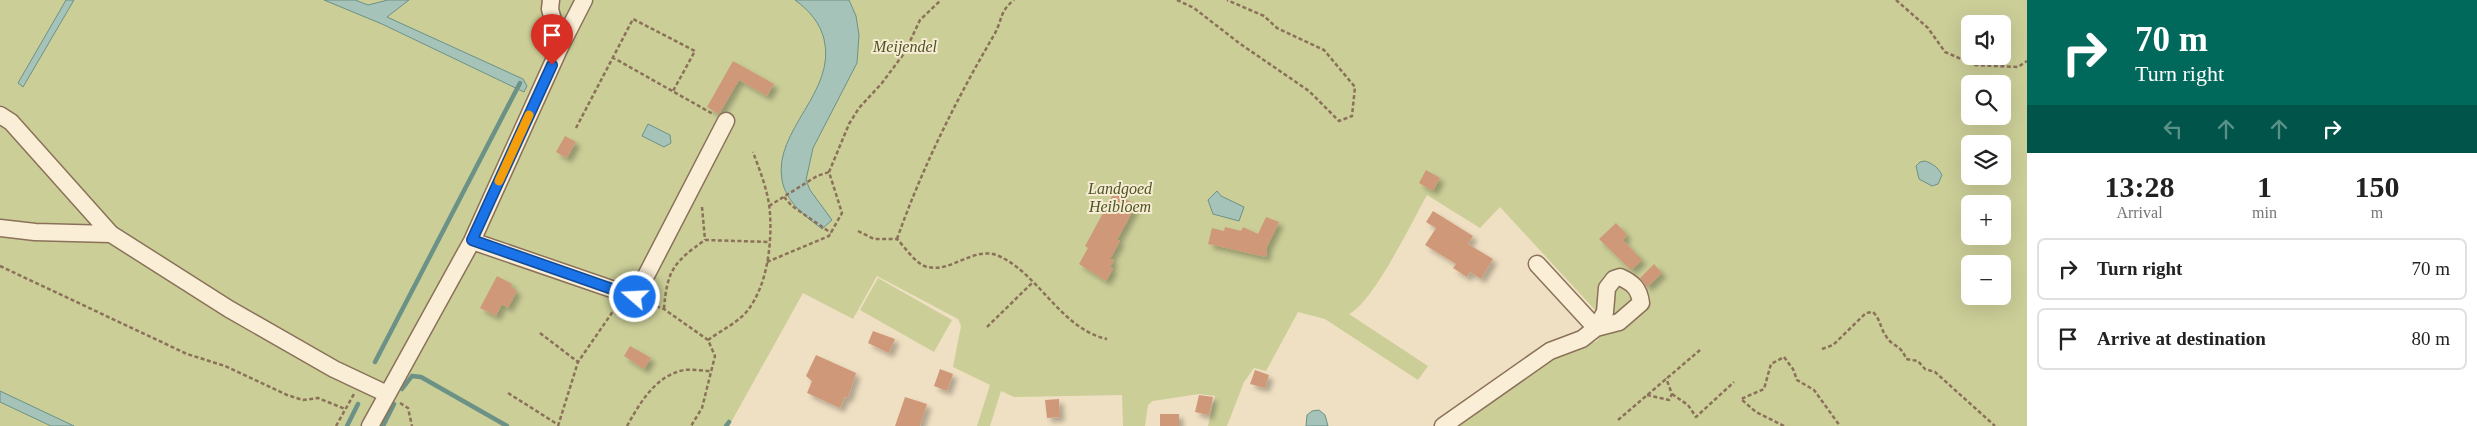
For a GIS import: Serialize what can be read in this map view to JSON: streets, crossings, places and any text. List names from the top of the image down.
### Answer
{
  "parks": ["Meijendel", "Landgoed Heibloem"],
  "page": {
    "turn": ["70 m", "Turn right"],
    "map_buttons": ["+", "−"],
    "eta": [
      "13:28",
      "Arrival",
      "1",
      "min",
      "150",
      "m"
    ],
    "list": [
      {
        "name": "Turn right",
        "value": "70 m"
      },
      {
        "name": "Arrive at destination",
        "value": "80 m"
      }
    ]
  }
}
